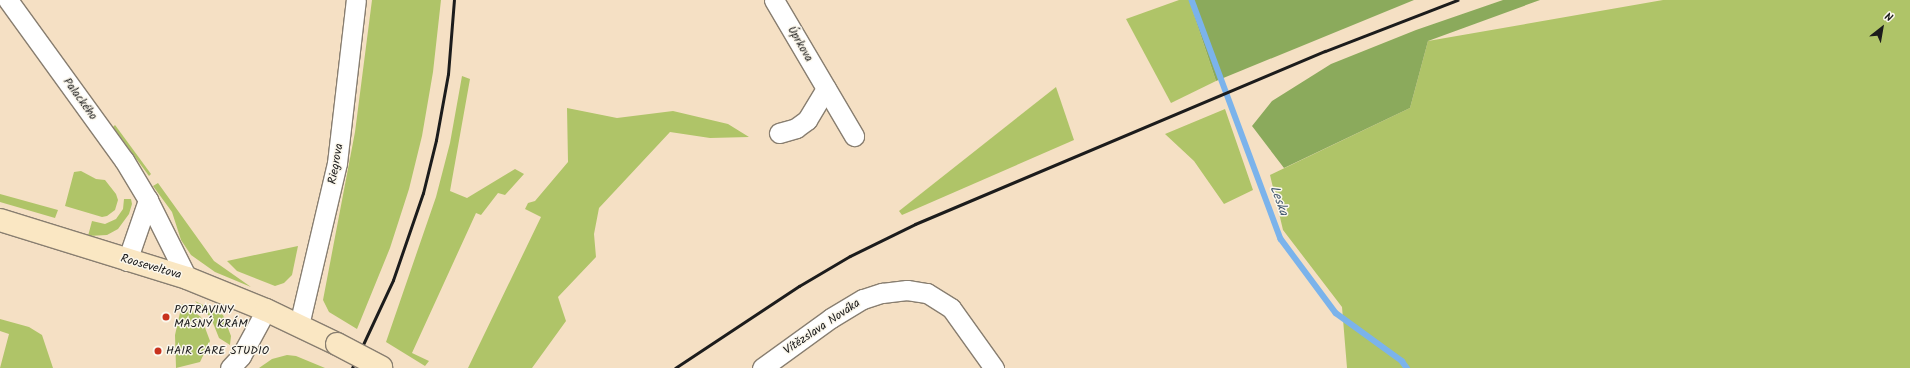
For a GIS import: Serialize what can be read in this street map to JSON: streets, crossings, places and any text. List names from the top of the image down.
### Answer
{
  "streets": {
    "main road": ["Rooseveltova"],
    "street": [
      "Úprkova",
      "Palackého",
      "Riegrova",
      "Vítězslava Nováka"
    ]
  },
  "crossings": [
    ["Palackého", "Rooseveltova"],
    ["Riegrova", "Rooseveltova"]
  ],
  "water": ["Leska"],
  "places": ["POTRAVINY MASNÝ KRÁM", "HAIR CARE STUDIO"],
  "north": "top right"
}
